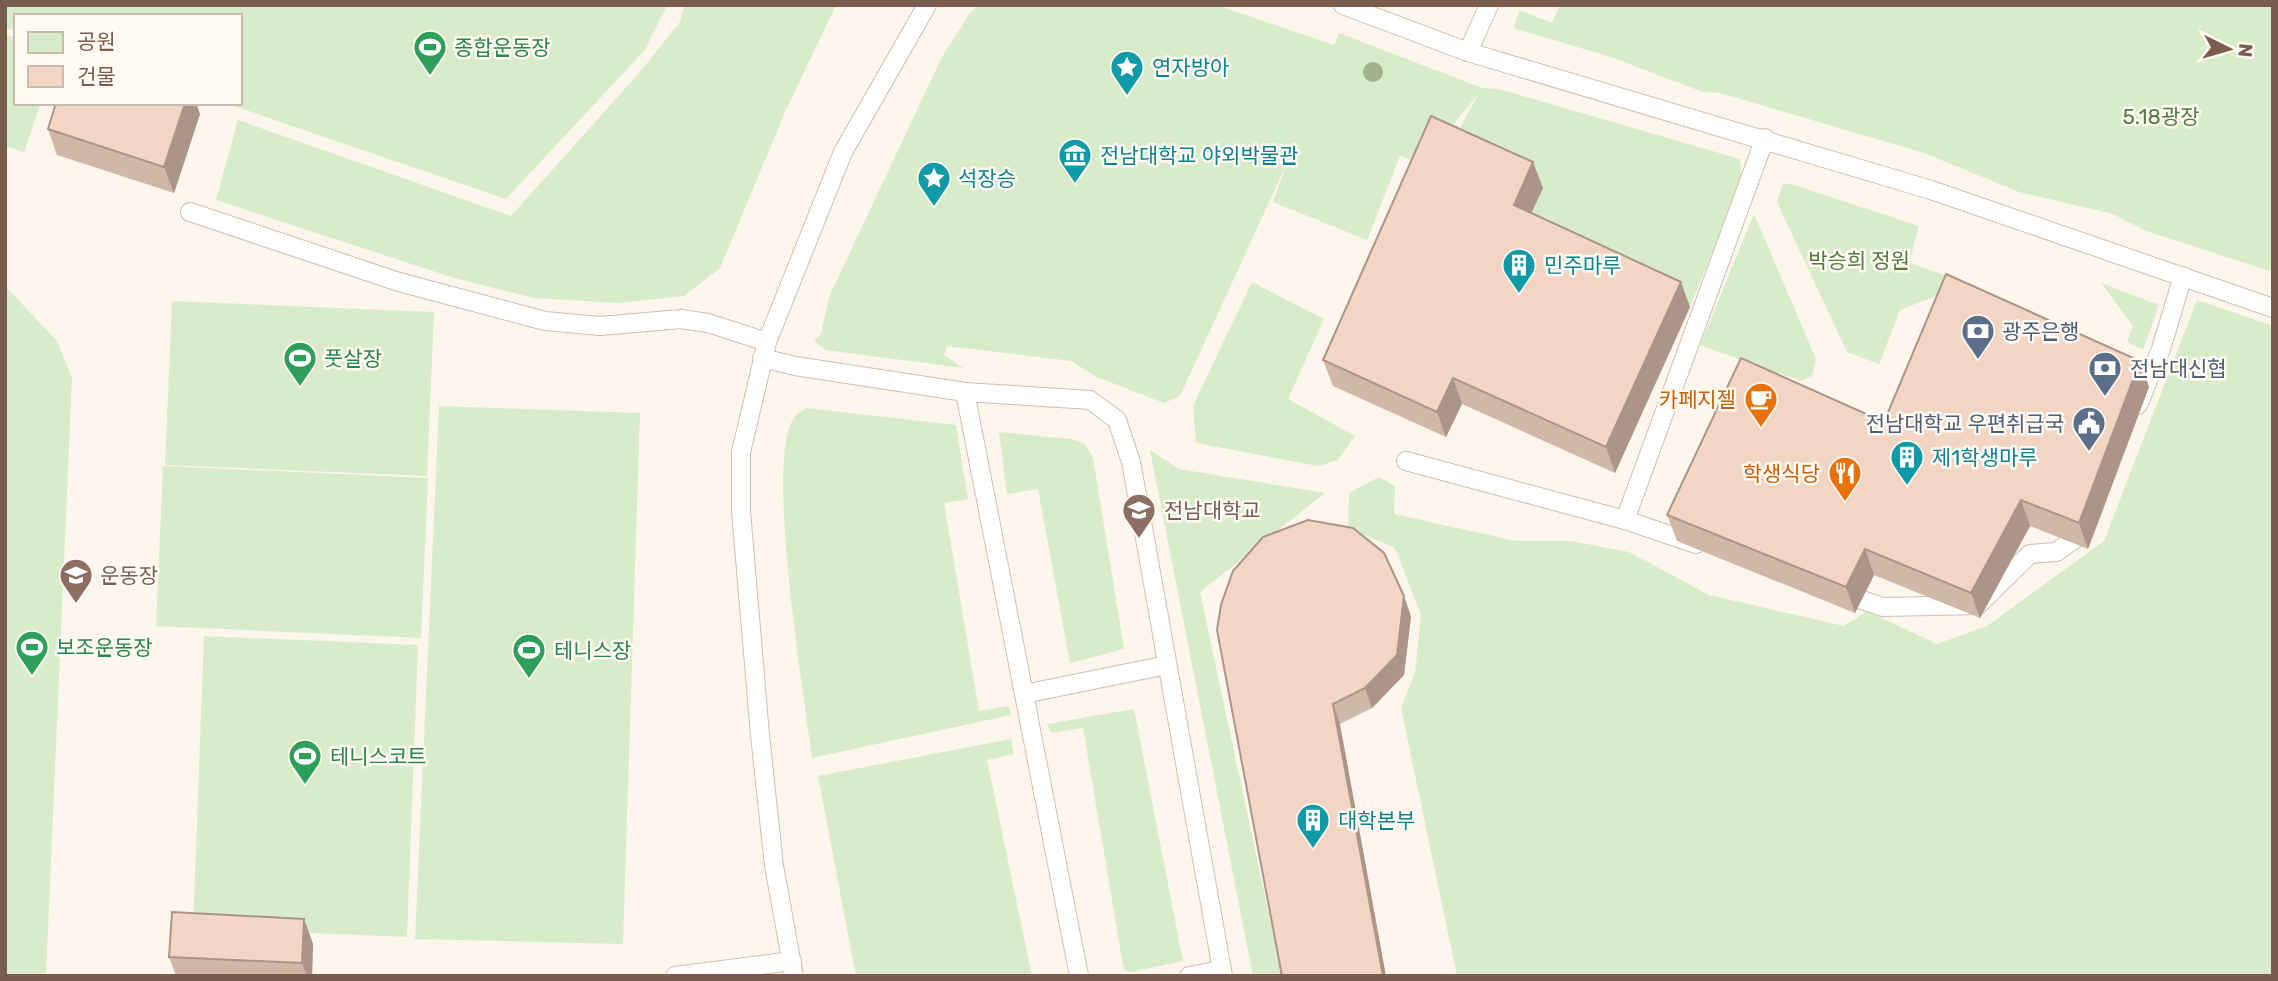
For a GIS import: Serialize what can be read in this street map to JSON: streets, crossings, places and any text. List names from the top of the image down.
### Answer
{
  "parks": ["5.18광장", "박승희 정원"],
  "places": {
    "sports": [
      "종합운동장",
      "풋살장",
      "보조운동장",
      "테니스장",
      "테니스코트"
    ],
    "place": ["연자방아", "석장승"],
    "museum": ["전남대학교 야외박물관"],
    "building": ["민주마루", "제1학생마루", "대학본부"],
    "bank": ["광주은행", "전남대신협"],
    "cafe": ["카페지젤"],
    "public building": ["전남대학교 우편취급국"],
    "restaurant": ["학생식당"],
    "school or university": ["전남대학교", "운동장"]
  },
  "legend": ["공원", "건물"],
  "north": "right"
}
